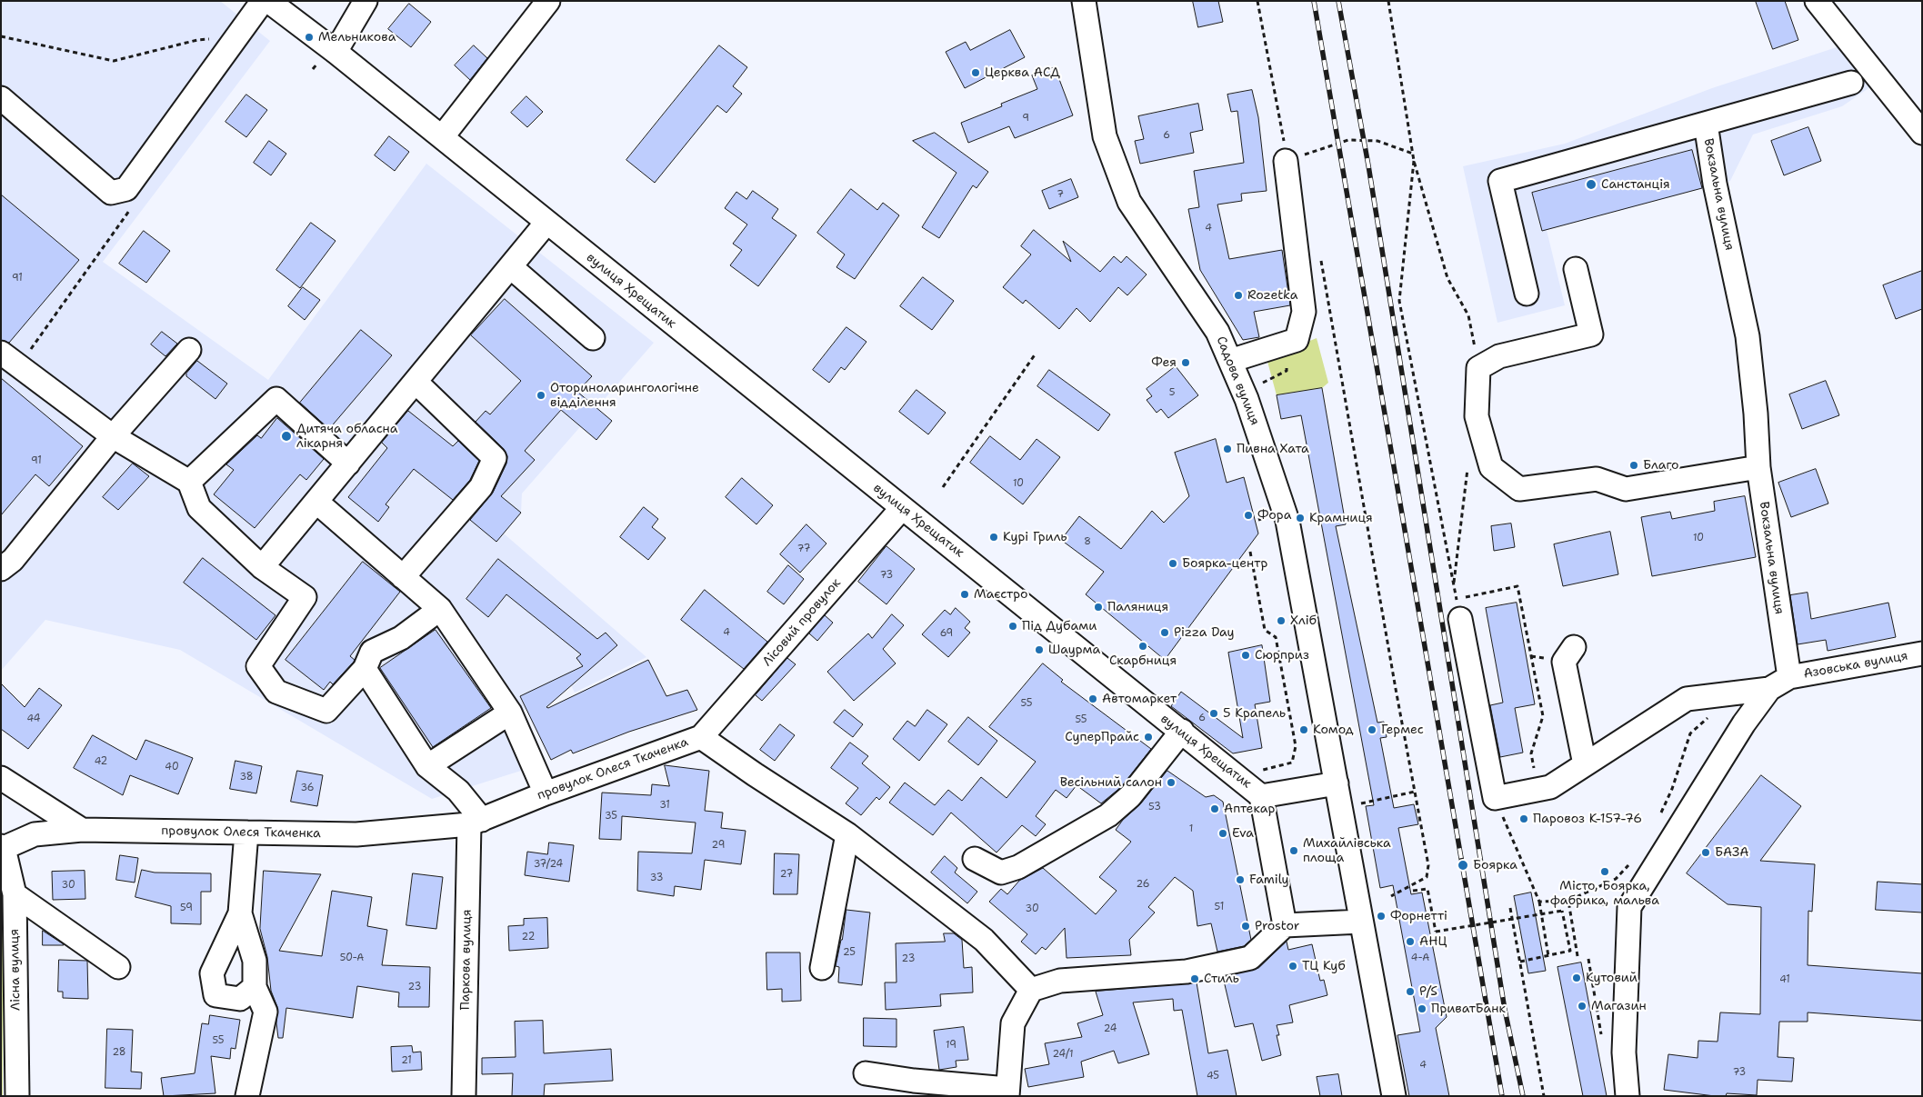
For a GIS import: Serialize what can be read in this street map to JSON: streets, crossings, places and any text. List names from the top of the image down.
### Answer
{
  "streets": {
    "street": [
      "Вокзальна вулиця",
      "вулиця Хрещатик",
      "Садова вулиця",
      "Лісовий провулок",
      "Азовська вулиця",
      "провулок Олеся Ткаченка",
      "Паркова вулиця",
      "Лісна вулиця"
    ]
  },
  "crossings": [
    ["Вокзальна вулиця", "Азовська вулиця"],
    ["вулиця Хрещатик", "Садова вулиця"],
    ["вулиця Хрещатик", "Лісовий провулок"],
    ["Лісовий провулок", "провулок Олеся Ткаченка"],
    ["провулок Олеся Ткаченка", "Паркова вулиця"],
    ["провулок Олеся Ткаченка", "Лісна вулиця"]
  ],
  "places": [
    "Мельникова",
    "Церква АСД",
    "Санстанція",
    "Rozetka",
    "Фея",
    "Оториноларингологічне відділення",
    "Дитяча обласна лікарня",
    "Пивна Хата",
    "Благо",
    "Фора",
    "Крамниця",
    "Курі Гриль",
    "Боярка-центр",
    "Маєстро",
    "Паляниця",
    "Хліб",
    "Під Дубами",
    "Pizza Day",
    "Скарбниця",
    "Шаурма",
    "Сюрприз",
    "Автомаркет",
    "5 Крапель",
    "Комод",
    "Гермес",
    "СуперПрайс",
    "Весільний салон",
    "Аптекар",
    "Паровоз К-157-76",
    "Eva",
    "Михайлівська площа",
    "БАЗА",
    "Боярка",
    "Місто, Боярка, фабрика, мальва",
    "Family",
    "Форнетті",
    "Prostor",
    "АНЦ",
    "ТЦ Куб",
    "Кутовий",
    "Стиль",
    "P/S",
    "Магазин",
    "ПриватБанк"
  ],
  "house_numbers": [
    "9",
    "6",
    "7",
    "4",
    "91",
    "5",
    "91",
    "10",
    "10",
    "8",
    "77",
    "73",
    "4",
    "69",
    "55",
    "6",
    "44",
    "55",
    "42",
    "40",
    "38",
    "36",
    "31",
    "53",
    "35",
    "1",
    "29",
    "37/24",
    "27",
    "33",
    "26",
    "30",
    "51",
    "59",
    "30",
    "22",
    "25",
    "50-А",
    "4-А",
    "23",
    "41",
    "23",
    "24",
    "55",
    "19",
    "28",
    "24/1",
    "21",
    "4",
    "73",
    "45"
  ]
}
